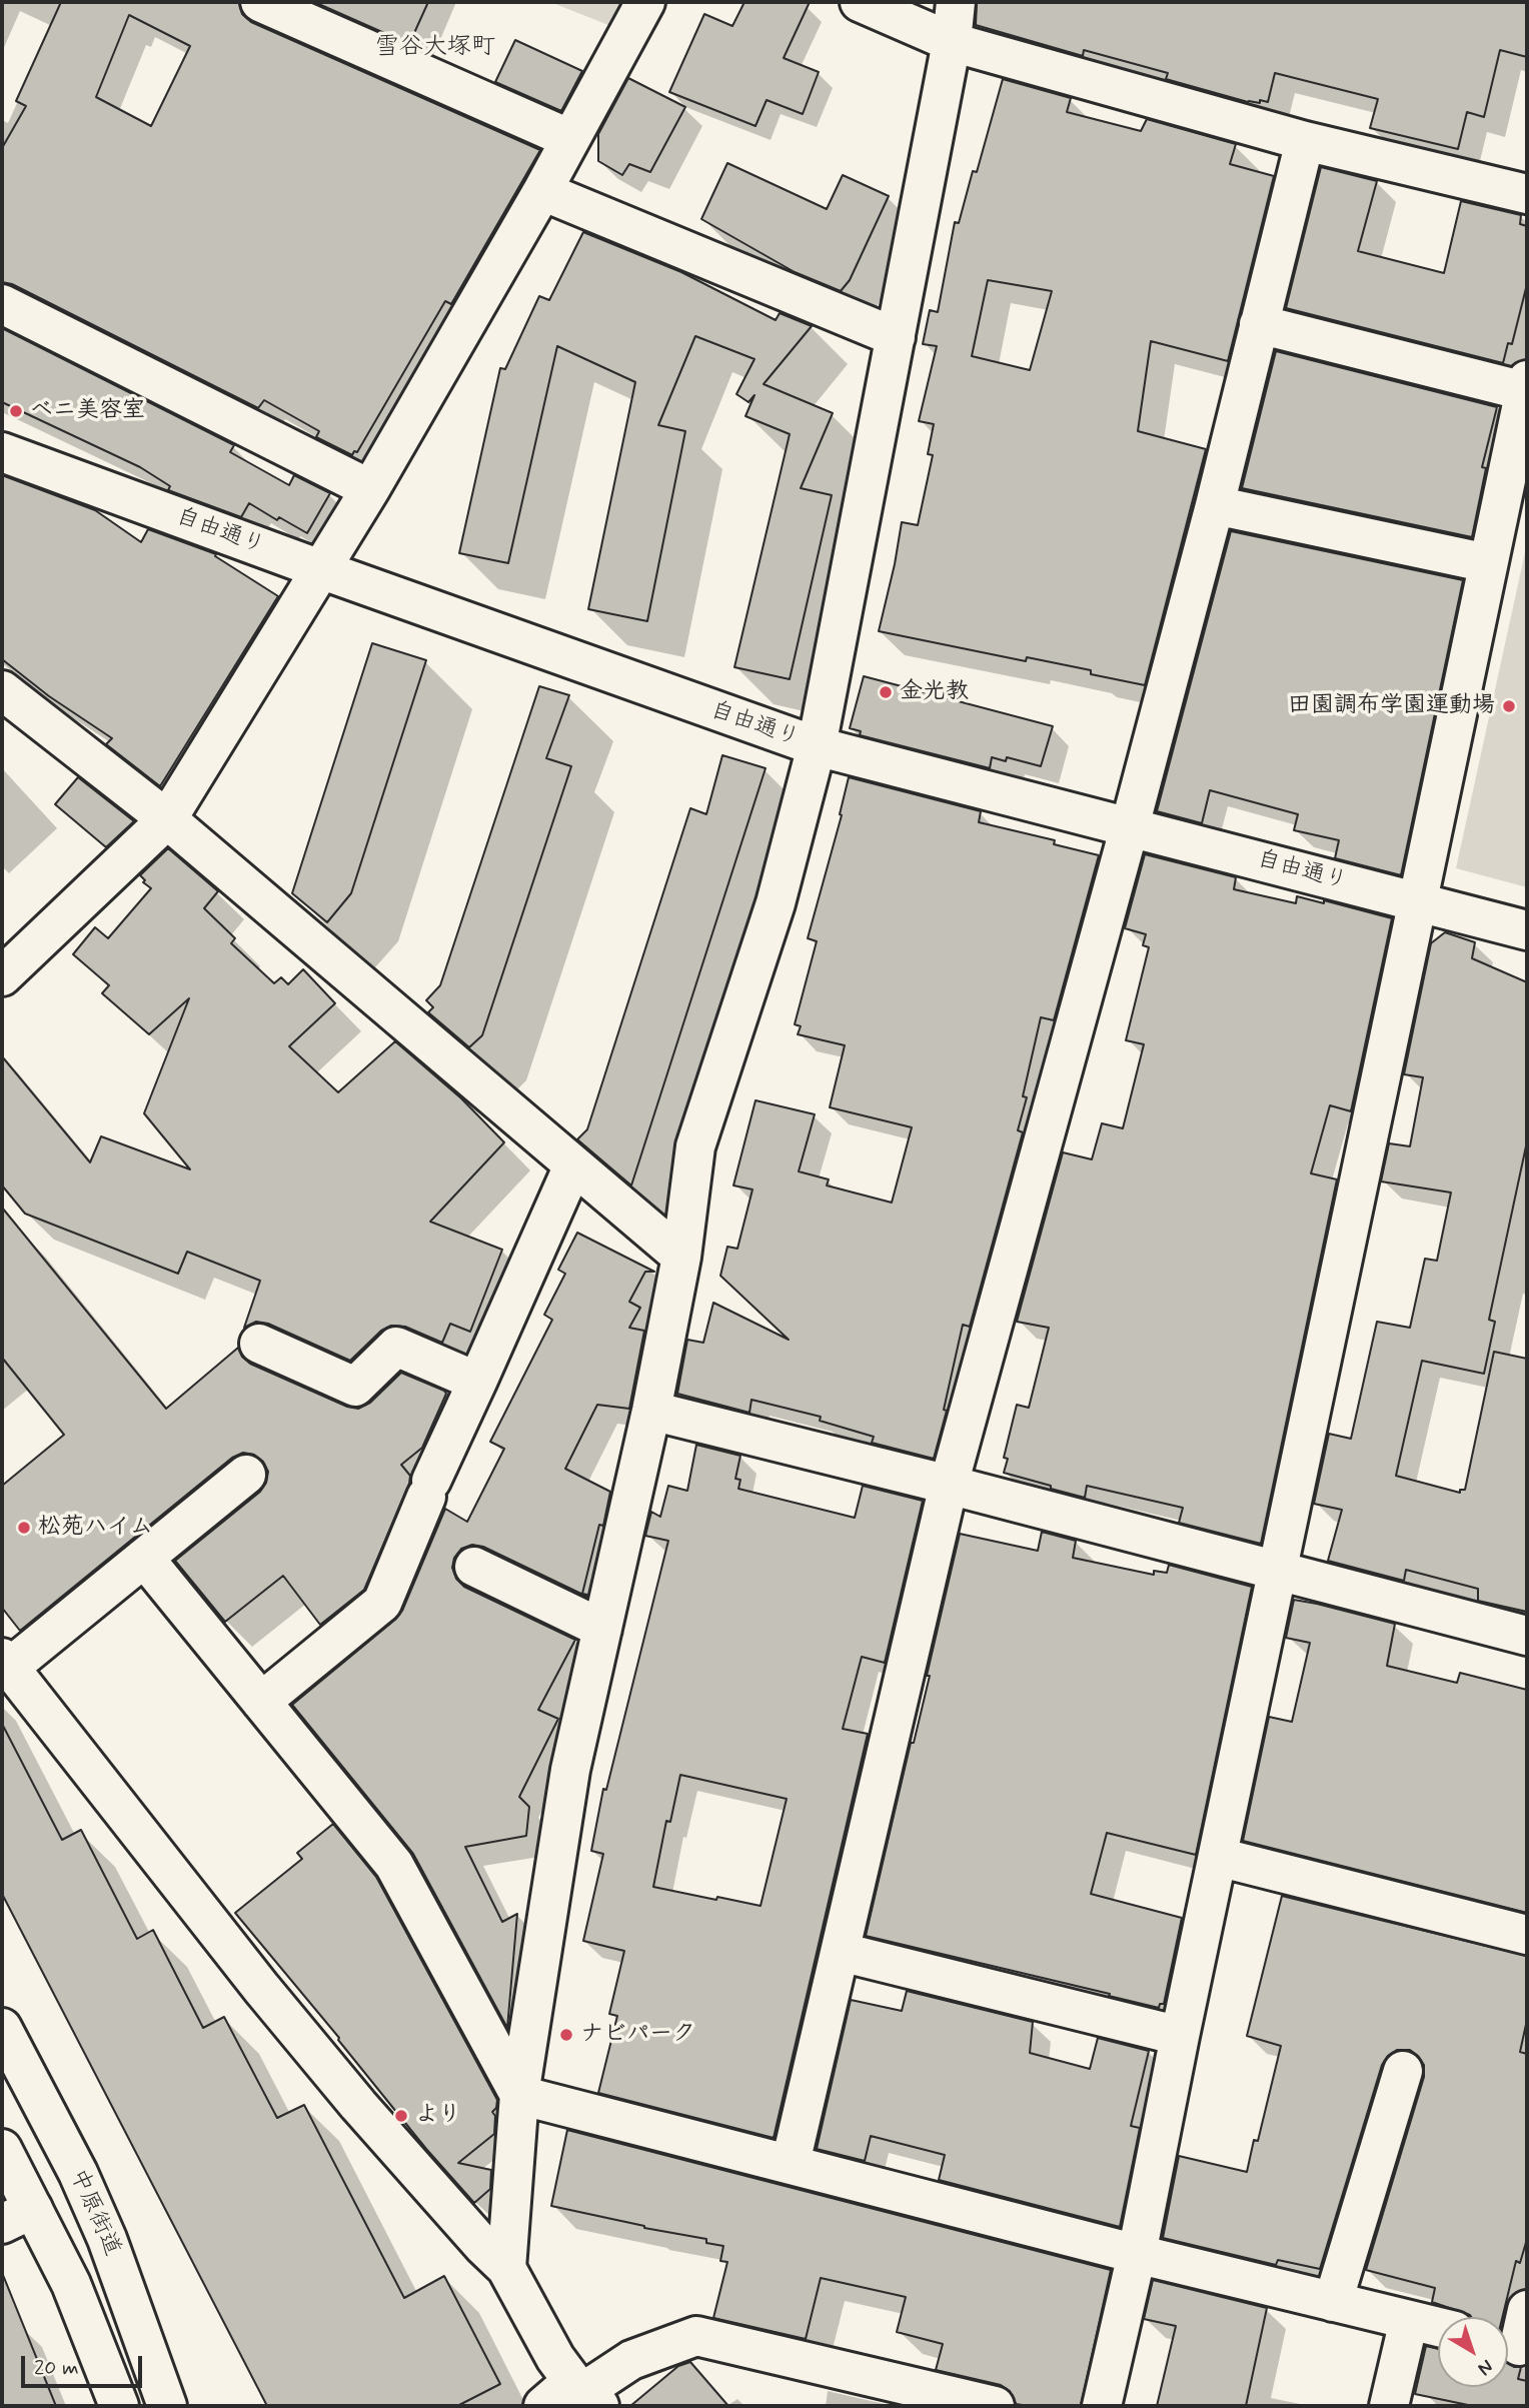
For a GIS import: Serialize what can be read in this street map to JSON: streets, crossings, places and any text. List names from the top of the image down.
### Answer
{
  "streets": {
    "street": ["自由通り", "中原街道"]
  },
  "districts": ["雪谷大塚町"],
  "places": [
    "ベニ美容室",
    "金光教",
    "田園調布学園運動場",
    "松苑ハイム",
    "ナビパーク",
    "より"
  ],
  "scale_bar": "20 m",
  "north": "bottom right"
}
